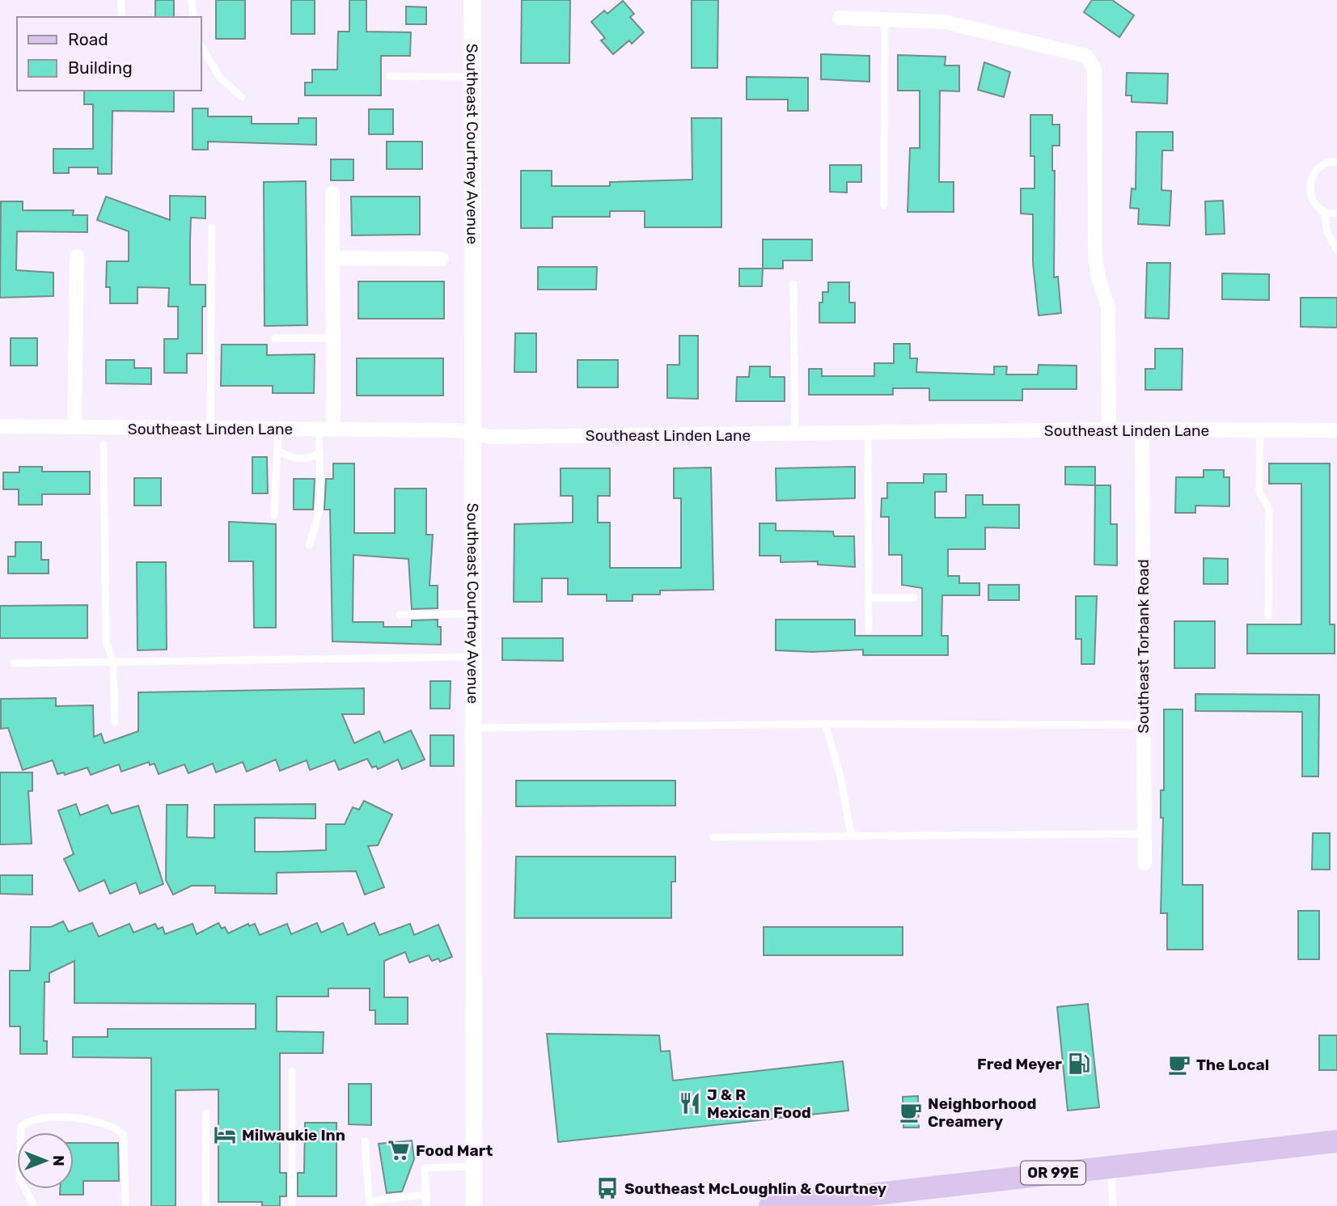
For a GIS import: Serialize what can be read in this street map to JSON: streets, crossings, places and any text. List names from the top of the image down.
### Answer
{
  "streets": {
    "main road": ["OR 99E"],
    "street": ["Southeast Courtney Avenue", "Southeast Linden Lane", "Southeast Torbank Road"]
  },
  "crossings": [
    ["Southeast Courtney Avenue", "Southeast Linden Lane"],
    ["Southeast Linden Lane", "Southeast Torbank Road"]
  ],
  "places": {
    "fuel station": ["Fred Meyer"],
    "cafe": ["The Local", "Neighborhood Creamery"],
    "restaurant": ["J & R Mexican Food"],
    "hotel": ["Milwaukie Inn"],
    "supermarket": ["Food Mart"],
    "bus stop": ["Southeast McLoughlin & Courtney"]
  },
  "legend": ["Road", "Building"],
  "north": "right"
}
